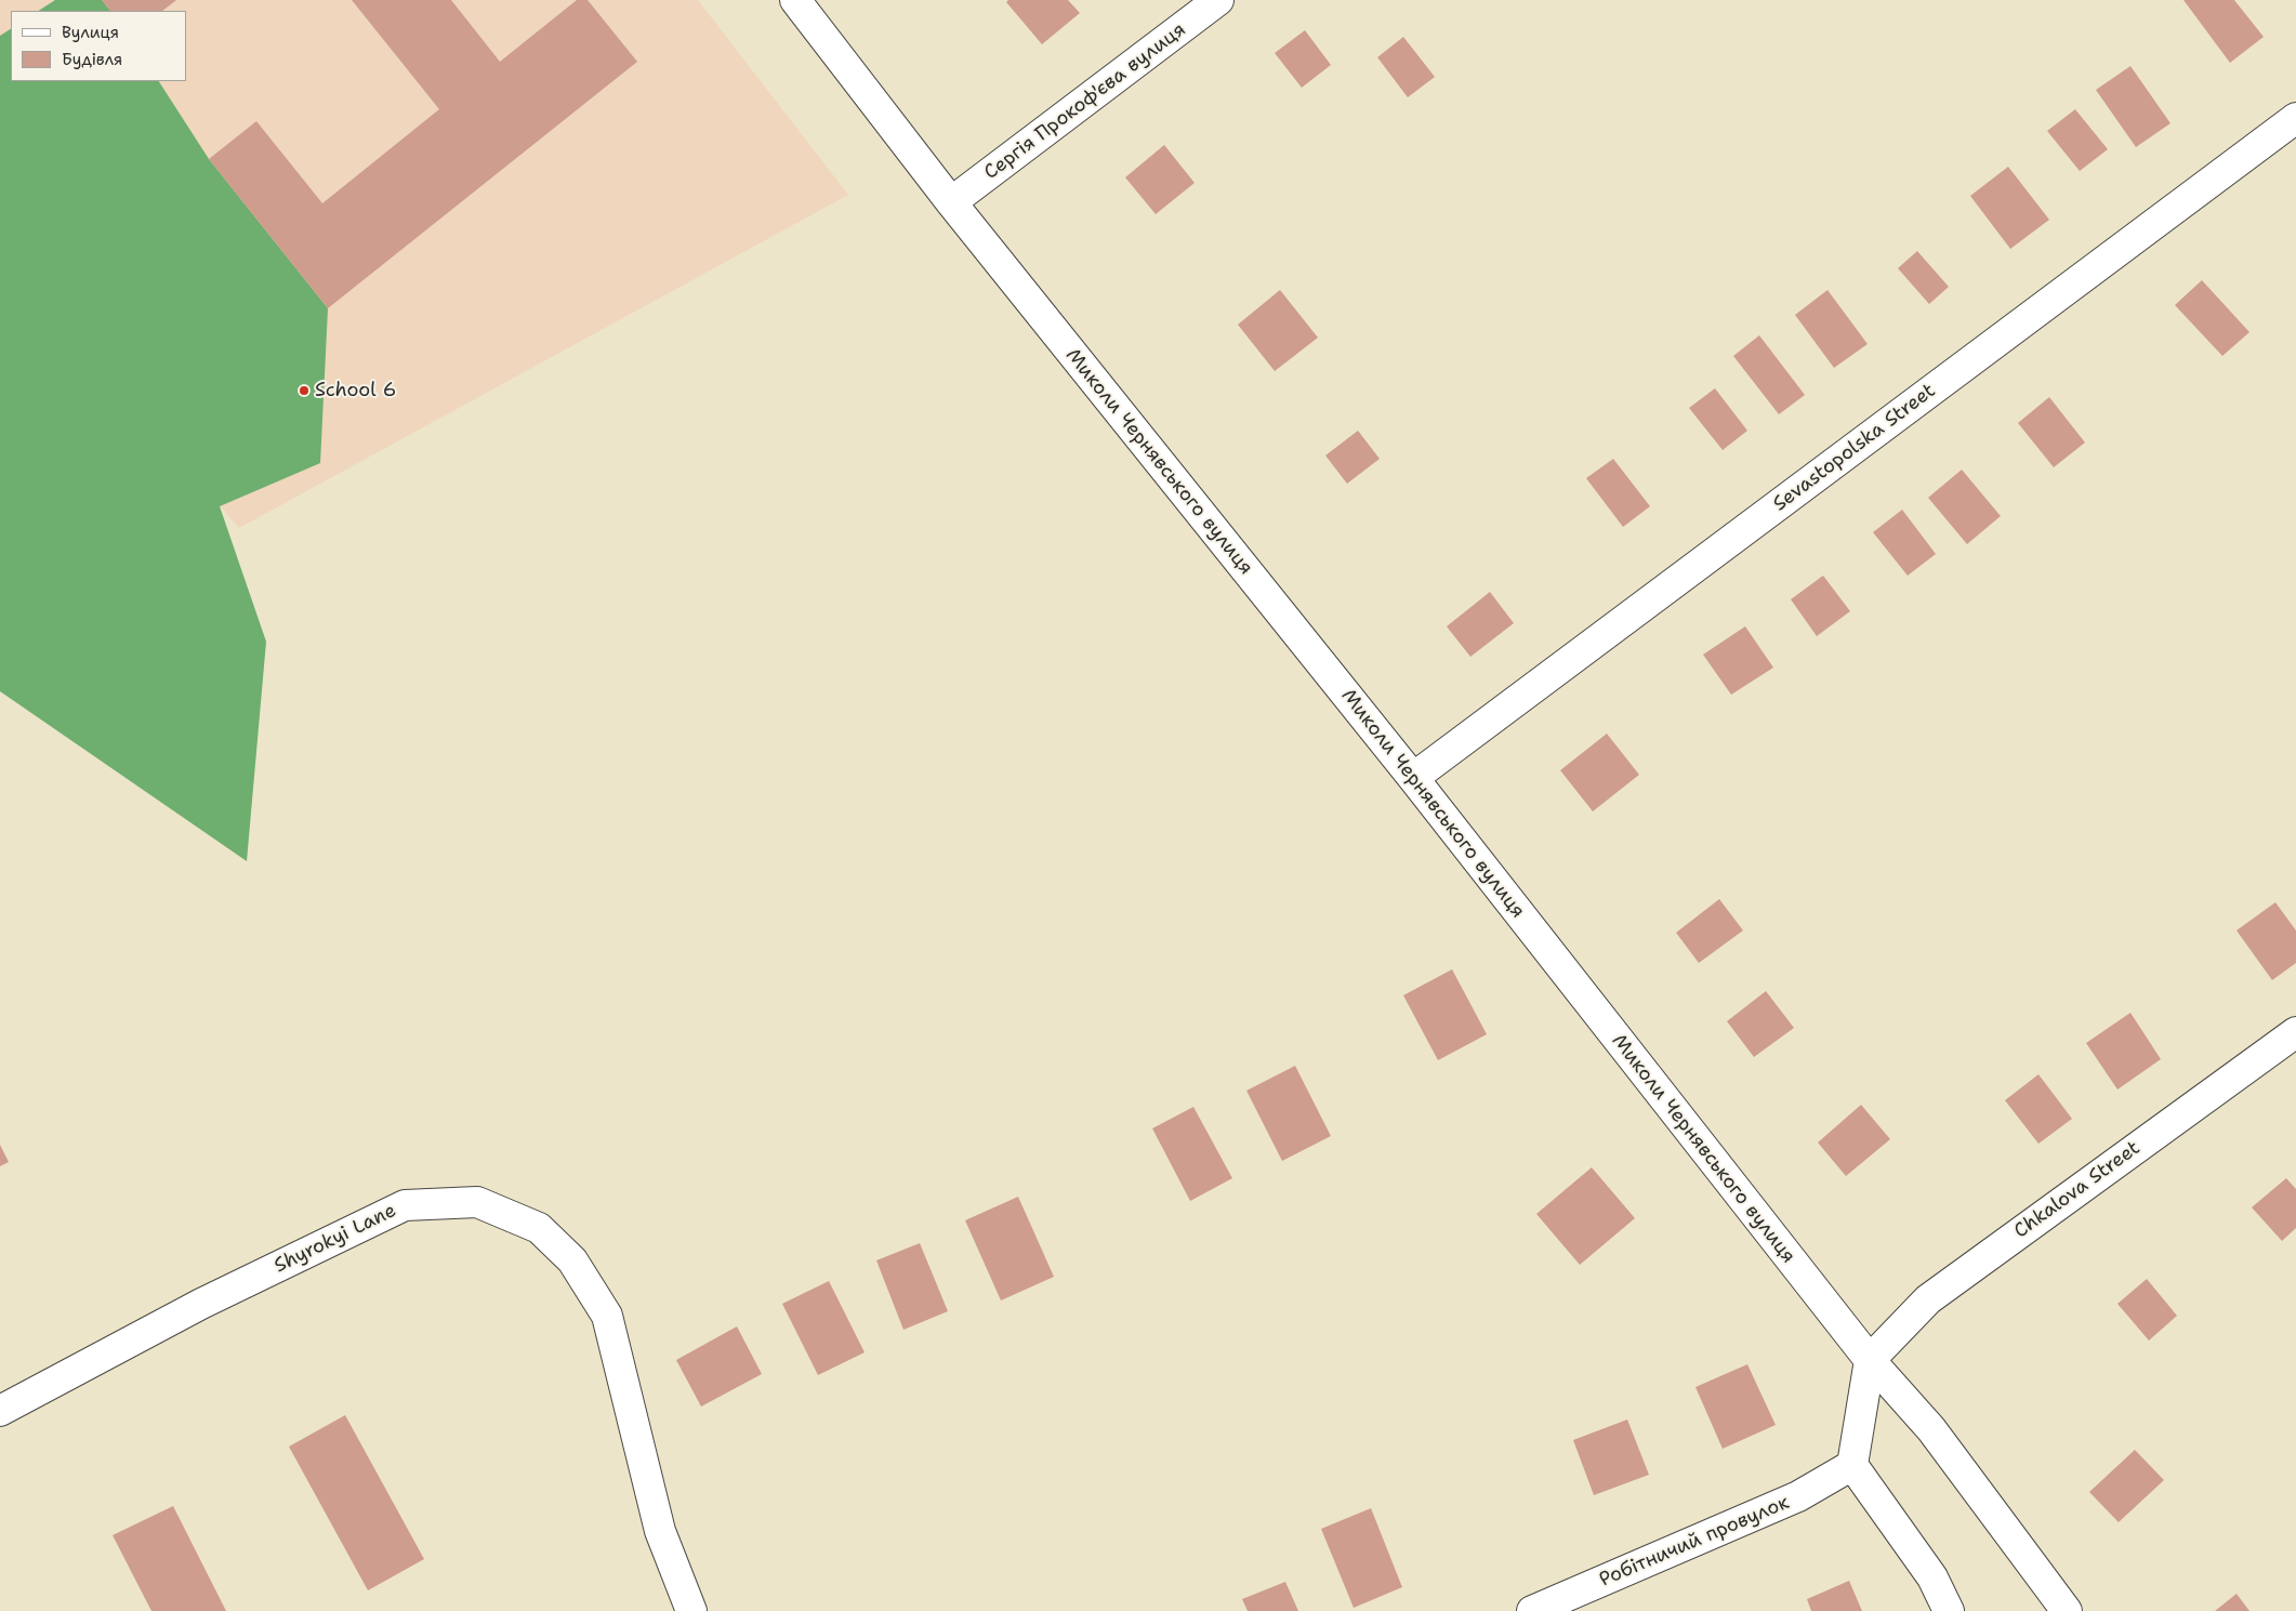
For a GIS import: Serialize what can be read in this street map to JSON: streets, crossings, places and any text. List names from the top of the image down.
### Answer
{
  "streets": {
    "street": [
      "Сергія Прокоф'єва вулиця",
      "Sevastopolska Street",
      "Миколи Чернявського вулиця",
      "Chkalova Street",
      "Shyrokyi Lane",
      "Робітничий провулок"
    ]
  },
  "crossings": [
    ["Сергія Прокоф'єва вулиця", "Миколи Чернявського вулиця"],
    ["Sevastopolska Street", "Миколи Чернявського вулиця"],
    ["Миколи Чернявського вулиця", "Chkalova Street"]
  ],
  "places": ["School 6"],
  "legend": ["Вулиця", "Будівля"]
}
